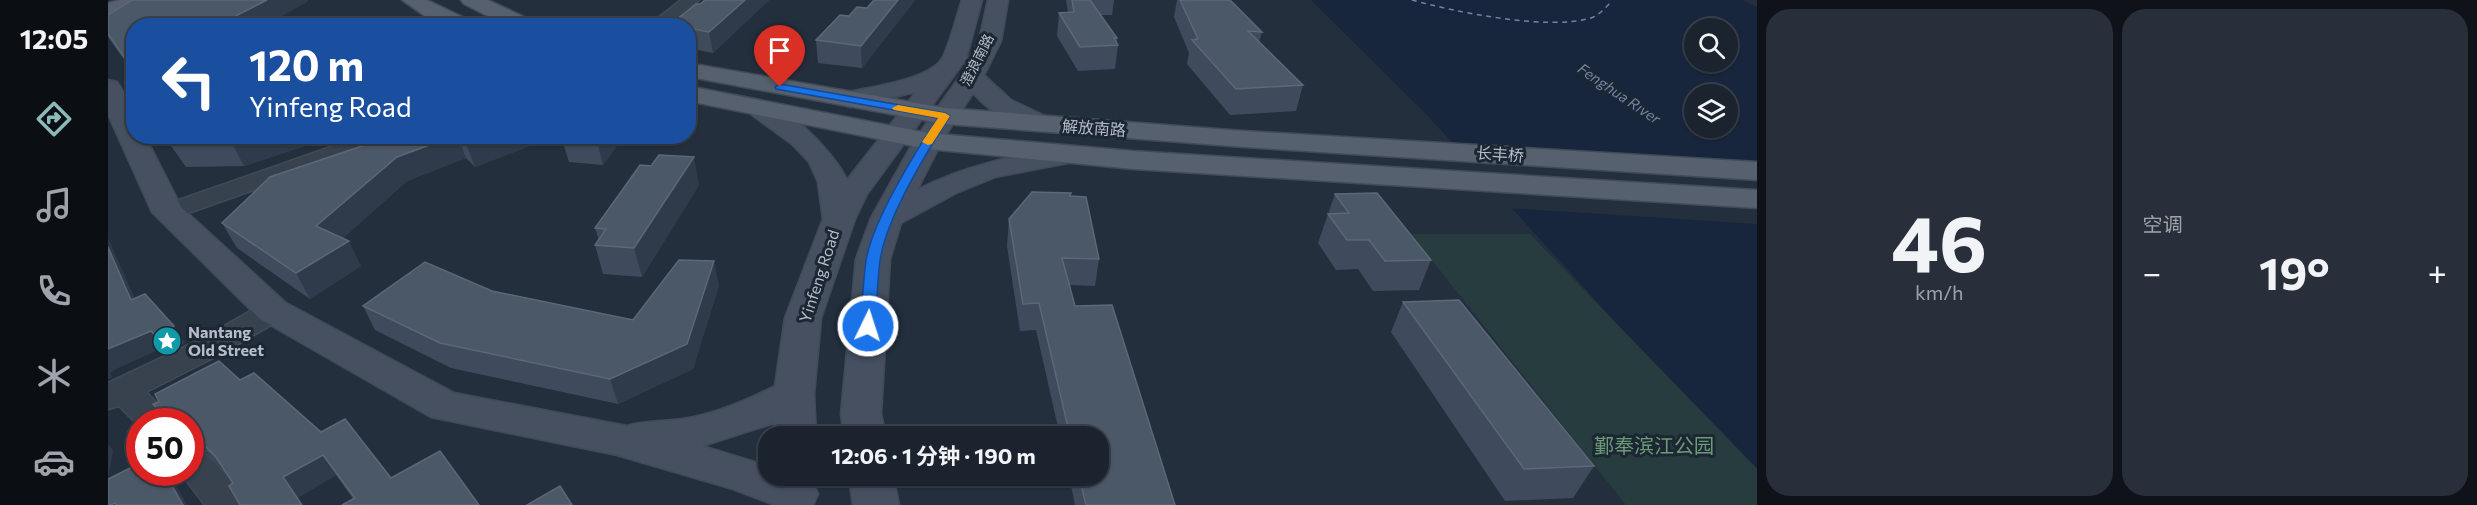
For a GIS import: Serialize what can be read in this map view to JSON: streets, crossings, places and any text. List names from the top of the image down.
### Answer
{
  "streets": {
    "main road": [
      "澄浪南路",
      "解放南路",
      "长丰桥",
      "Yinfeng Road"
    ]
  },
  "crossings": [
    ["澄浪南路", "解放南路"],
    ["澄浪南路", "Yinfeng Road"],
    ["解放南路", "长丰桥"],
    ["解放南路", "Yinfeng Road"]
  ],
  "water": ["Fenghua Rıver"],
  "parks": ["鄞奉滨江公园"],
  "places": {
    "place": ["Nantang Old Street"]
  },
  "page": {
    "tabs": "12:05",
    "tile": [
      ["46", "km/h"],
      "空调"
    ],
    "turn": ["120 m", "Yinfeng Road"],
    "heat": ["−", "19°", "+"],
    "limit": "50",
    "trip": "12:06 · 1 分钟 · 190 m"
  }
}
